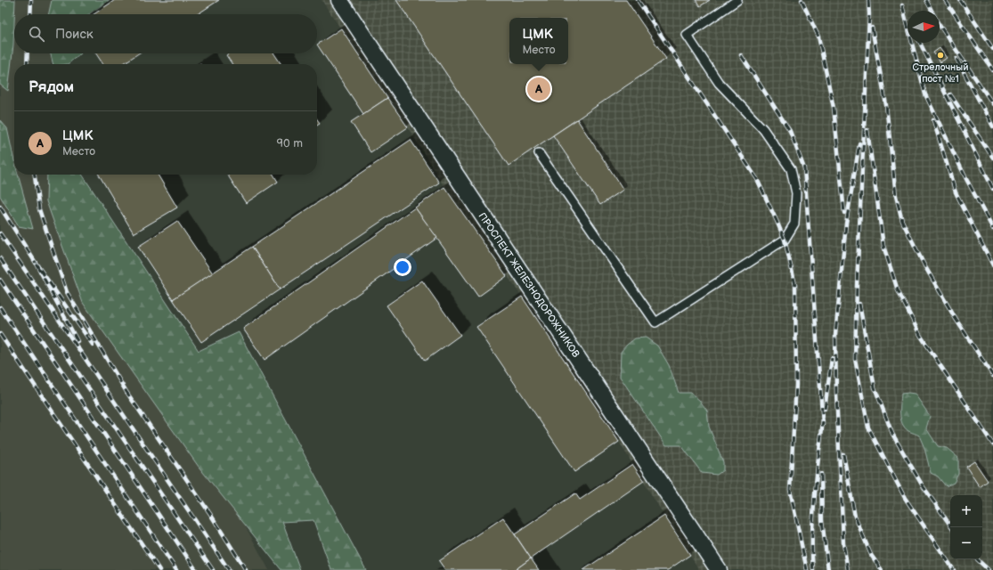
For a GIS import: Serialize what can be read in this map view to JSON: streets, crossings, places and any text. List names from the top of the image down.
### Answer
{
  "streets": {
    "street": ["ПРОСПЕКТ ЖЕЛЕЗНОДОРОЖНИКОВ"]
  },
  "places": ["Стрелочный пост №1"],
  "north": "right",
  "page": {
    "search": "Поиск",
    "popup": ["ЦМК", "Место"],
    "heading": "Рядом",
    "pins": "A",
    "list": [
      {
        "mark": "A",
        "name": "ЦМК",
        "note": "Место",
        "value": "90 m"
      }
    ],
    "map_buttons": ["+", "−"]
  }
}
